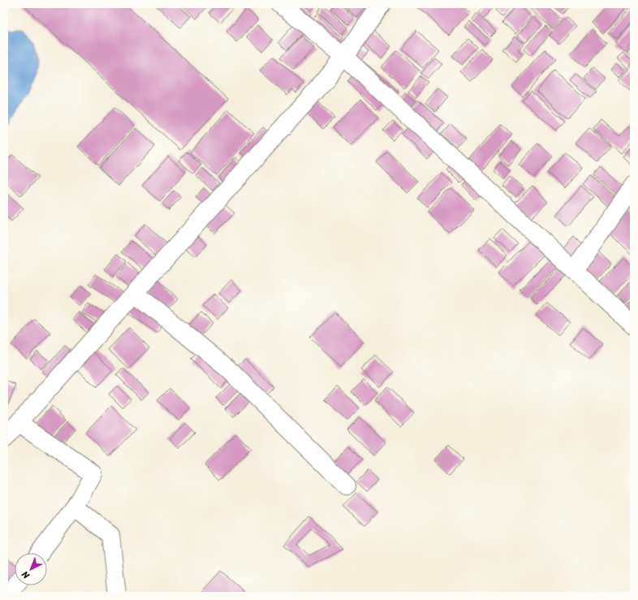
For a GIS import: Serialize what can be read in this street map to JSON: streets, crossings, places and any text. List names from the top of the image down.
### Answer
{
  "north": "bottom left"
}
